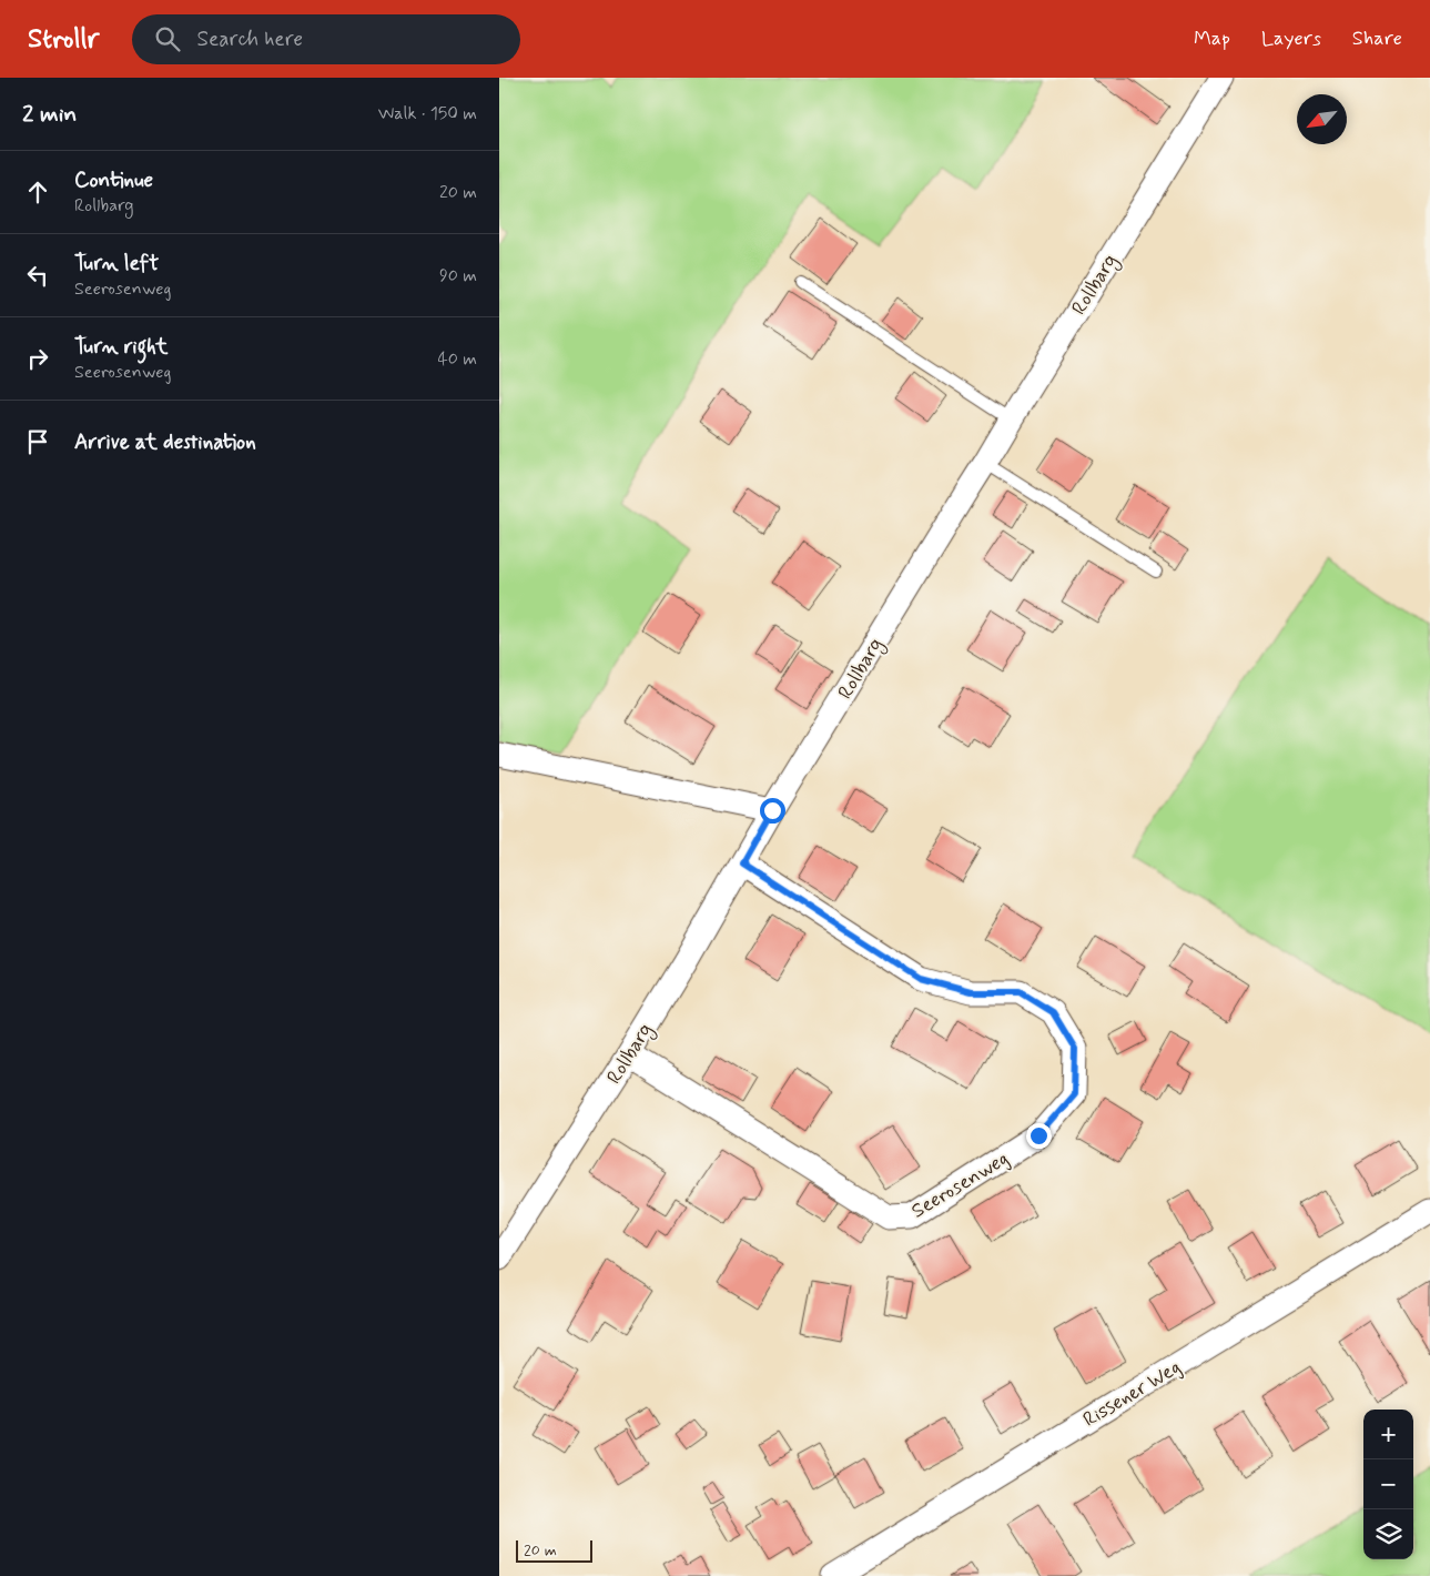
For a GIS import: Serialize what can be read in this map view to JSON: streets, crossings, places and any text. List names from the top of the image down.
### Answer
{
  "streets": {
    "street": ["Rollbarg", "Seerosenweg", "Rissener Weg"]
  },
  "crossings": [
    ["Rollbarg", "Seerosenweg"]
  ],
  "scale_bar": "20 m",
  "north": "bottom left",
  "page": {
    "header": "Strollr",
    "search": "Search here",
    "nav": ["Map", "Layers", "Share"],
    "heading": ["2 min", "Walk · 150 m"],
    "list": [
      ["Continue", "Rollbarg", "20 m"],
      ["Turn left", "Seerosenweg", "90 m"],
      ["Turn right", "Seerosenweg", "40 m"],
      "Arrive at destination"
    ],
    "map_buttons": ["+", "−"],
    "scale": "20 m"
  }
}
